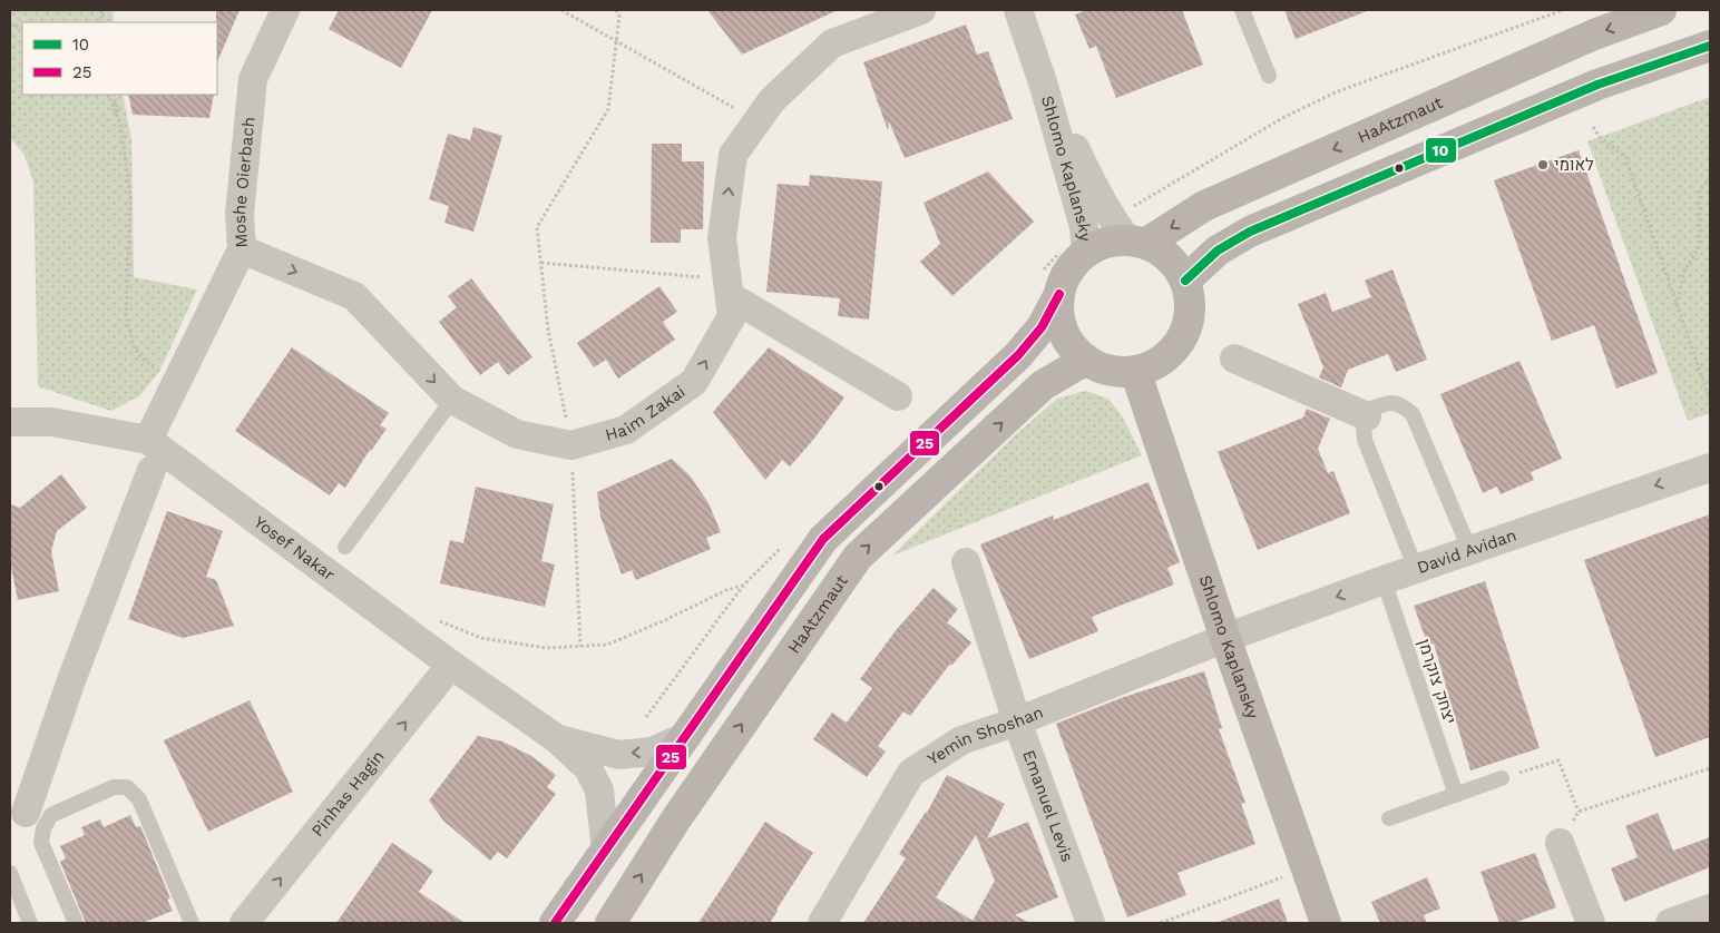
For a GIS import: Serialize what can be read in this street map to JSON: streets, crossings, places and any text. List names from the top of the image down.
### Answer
{
  "streets": {
    "main road": ["HaAtzmaut", "Shlomo Kaplansky"],
    "street": [
      "Moshe Oierbach",
      "Haim Zakai",
      "Yosef Nakar",
      "David Avidan",
      "Yemin Shoshan",
      "Pinhas Hagin",
      "Emanuel Levis"
    ],
    "lane": ["יצחק צוקרמן"]
  },
  "crossings": [
    ["HaAtzmaut", "Shlomo Kaplansky"],
    ["Shlomo Kaplansky", "David Avidan"],
    ["Shlomo Kaplansky", "Yemin Shoshan"],
    ["Moshe Oierbach", "Haim Zakai"],
    ["Moshe Oierbach", "Yosef Nakar"],
    ["Yosef Nakar", "Pinhas Hagin"],
    ["David Avidan", "יצחק צוקרמן"],
    ["David Avidan", "Yemin Shoshan"],
    ["Yemin Shoshan", "Emanuel Levis"]
  ],
  "one_way": ["David Avidan", "Pinhas Hagin"],
  "places": ["לאומי"],
  "lines": ["transit line 10", "transit line 25"],
  "legend": ["10", "25"]
}
